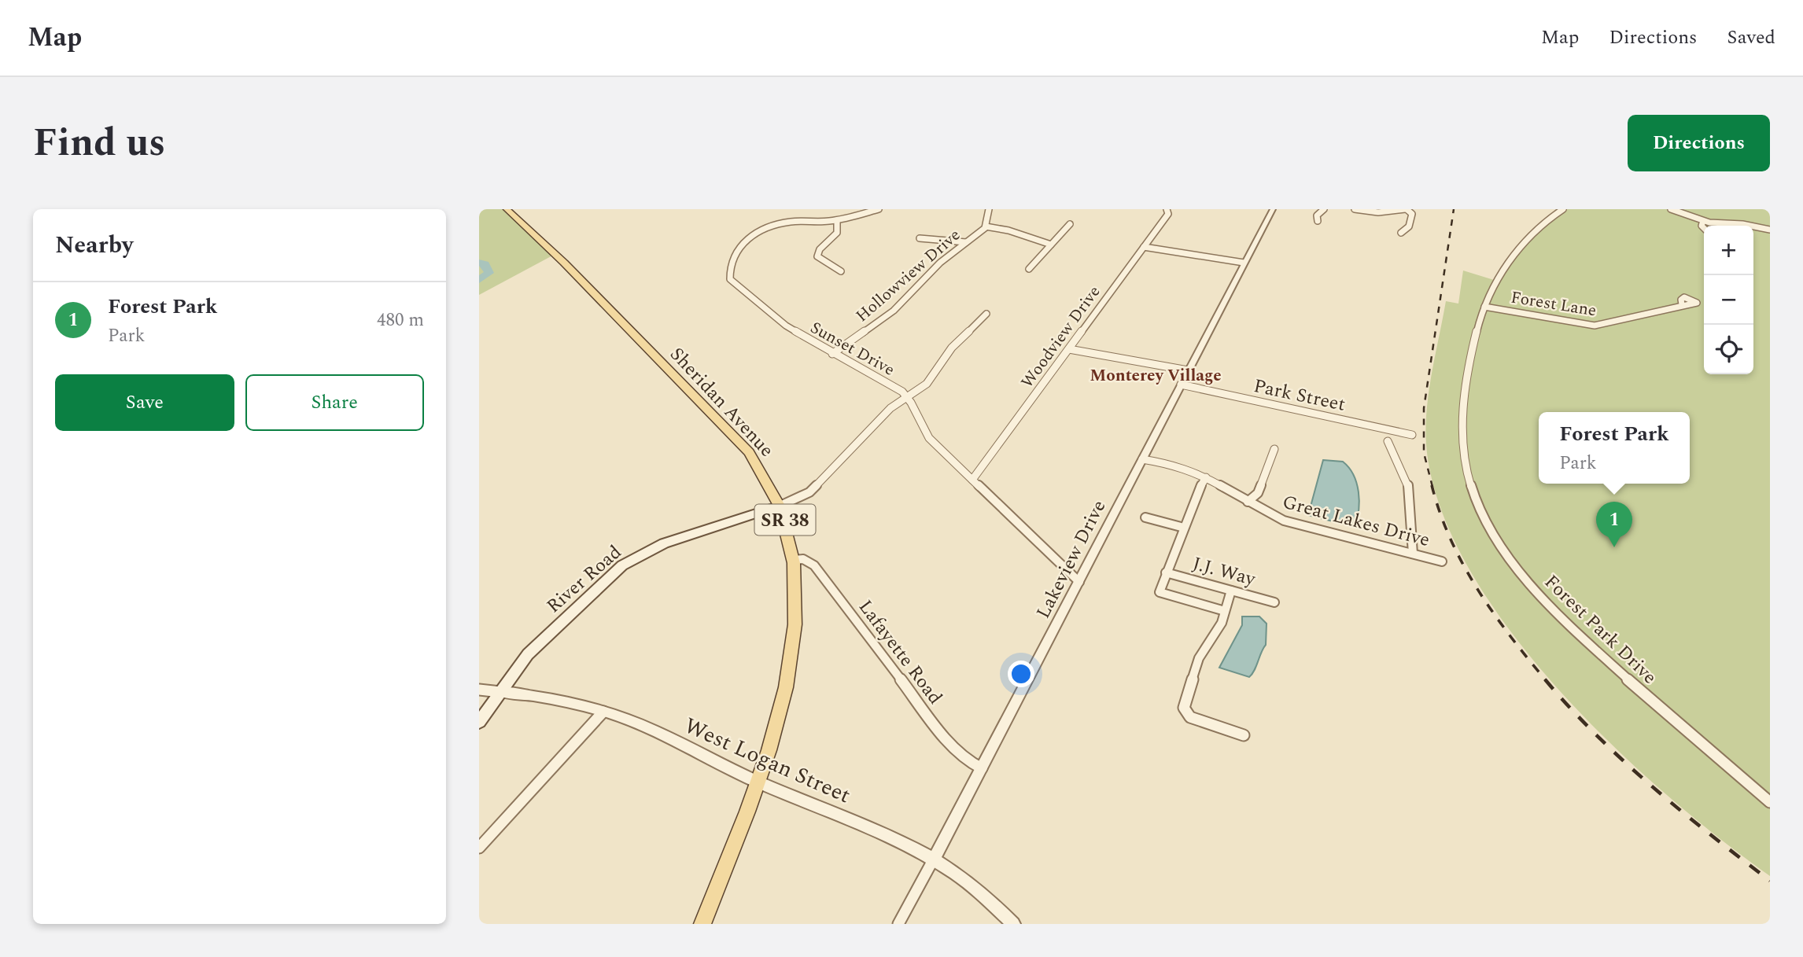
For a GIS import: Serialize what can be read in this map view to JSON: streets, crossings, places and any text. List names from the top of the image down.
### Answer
{
  "streets": {
    "main road": ["Sheridan Avenue", "SR 38", "River Road"],
    "street": [
      "Hollowview Drive",
      "Forest Lane",
      "Woodview Drive",
      "Sunset Drive",
      "Park Street",
      "Great Lakes Drive",
      "Lakeview Drive",
      "J.J. Way",
      "Forest Park Drive",
      "Lafayette Road",
      "West Logan Street"
    ]
  },
  "crossings": [
    ["Hollowview Drive", "Sunset Drive"],
    ["Forest Lane", "Forest Park Drive"],
    ["Woodview Drive", "Sunset Drive"],
    ["Sunset Drive", "Lakeview Drive"],
    ["Park Street", "Lakeview Drive"],
    ["Sheridan Avenue", "River Road"],
    ["Sheridan Avenue", "Lafayette Road"],
    ["Sheridan Avenue", "West Logan Street"],
    ["Great Lakes Drive", "Lakeview Drive"],
    ["Lakeview Drive", "Lafayette Road"],
    ["Lakeview Drive", "West Logan Street"],
    ["River Road", "West Logan Street"]
  ],
  "districts": ["Monterey Village"],
  "page": {
    "header": "Map",
    "nav": ["Map", "Directions", "Saved"],
    "title": "Find us",
    "buttons": [
      "Directions",
      ["Save", "Share"]
    ],
    "heading": "Nearby",
    "map_buttons": ["+", "−"],
    "list": [
      {
        "mark": "1",
        "name": "Forest Park",
        "note": "Park",
        "value": "480 m"
      }
    ],
    "popup": ["Forest Park", "Park"],
    "pins": "1"
  }
}
